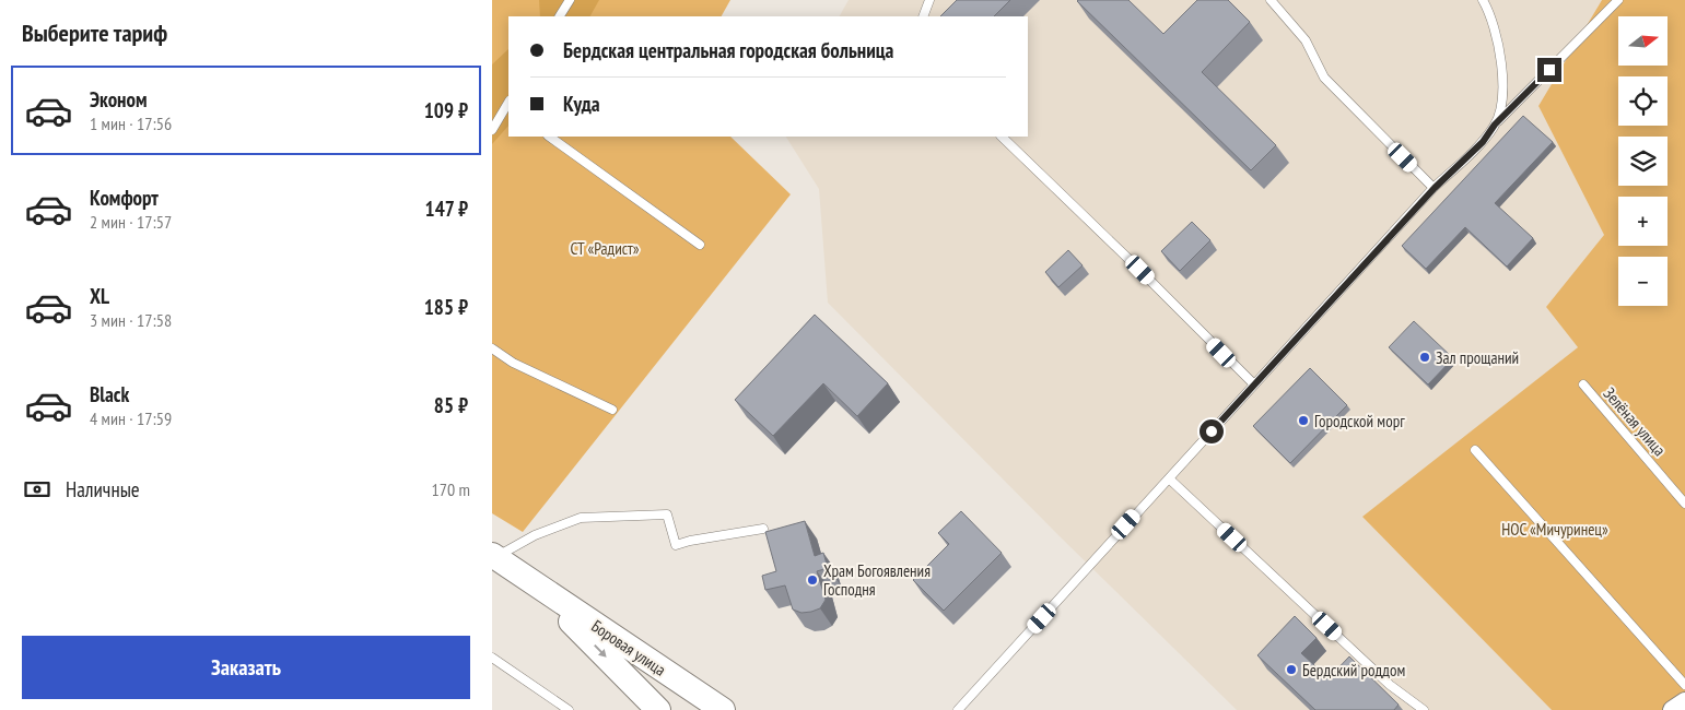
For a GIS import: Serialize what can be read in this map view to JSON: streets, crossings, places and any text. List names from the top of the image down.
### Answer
{
  "streets": {
    "street": ["Боровая улица"],
    "lane": ["Зелёная улица"]
  },
  "parks": ["СТ «Радист»", "НОС «Мичуринец»"],
  "places": [
    "Зал прощаний",
    "Городской морг",
    "Храм Богоявления Господня",
    "Бердский роддом"
  ],
  "north": "right",
  "page": {
    "heading": "Выберите тариф",
    "map_buttons": ["+", "−"],
    "banner": ["Бердская центральная городская больница", "Куда"],
    "list": [
      {
        "name": "Эконом",
        "note": "1 мин · 17:56",
        "value": "109 ₽"
      },
      {
        "name": "Комфорт",
        "note": "2 мин · 17:57",
        "value": "147 ₽"
      },
      {
        "name": "XL",
        "note": "3 мин · 17:58",
        "value": "185 ₽"
      },
      {
        "name": "Black",
        "note": "4 мин · 17:59",
        "value": "85 ₽"
      }
    ],
    "pay": ["Наличные", "170 m"],
    "buttons": "Заказать"
  }
}
